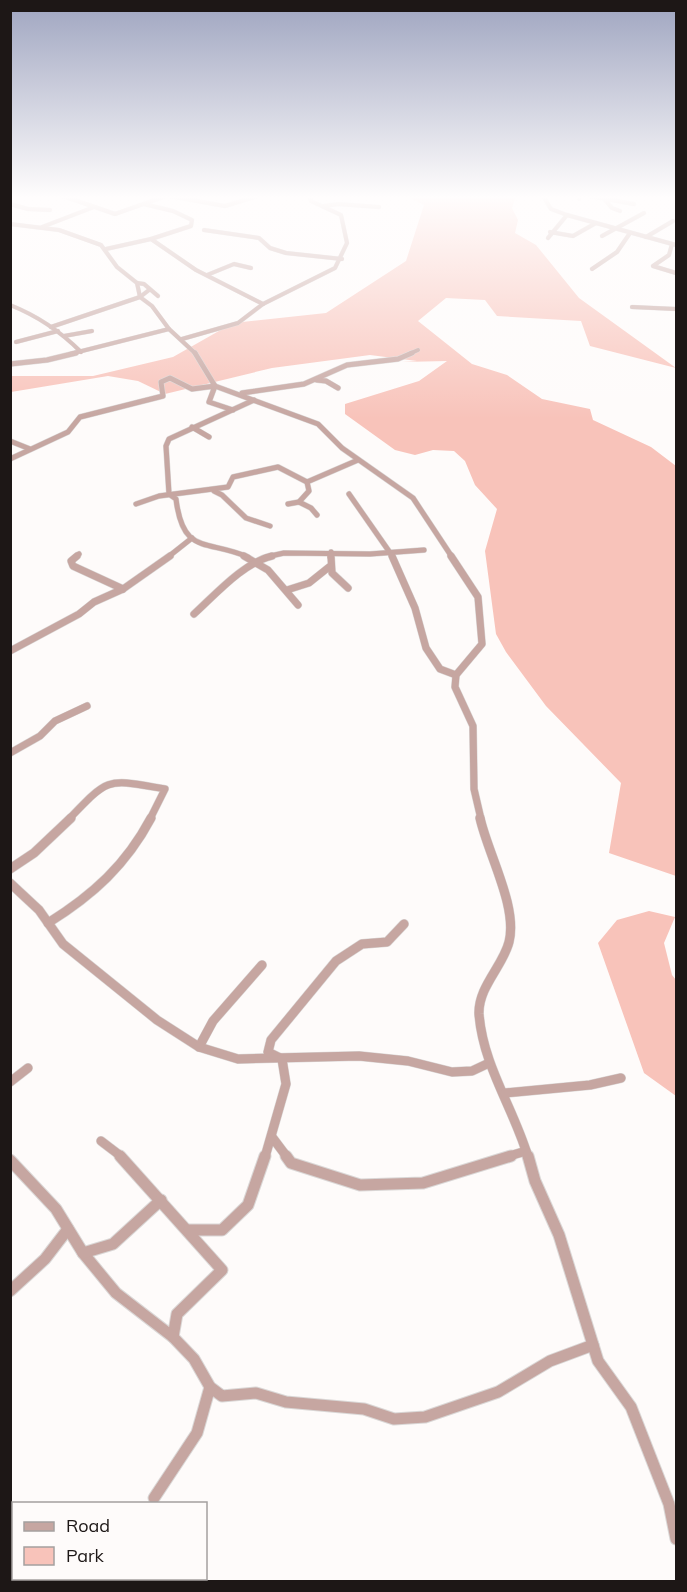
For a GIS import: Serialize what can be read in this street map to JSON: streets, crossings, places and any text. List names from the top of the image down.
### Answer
{
  "legend": ["Road", "Park"]
}
